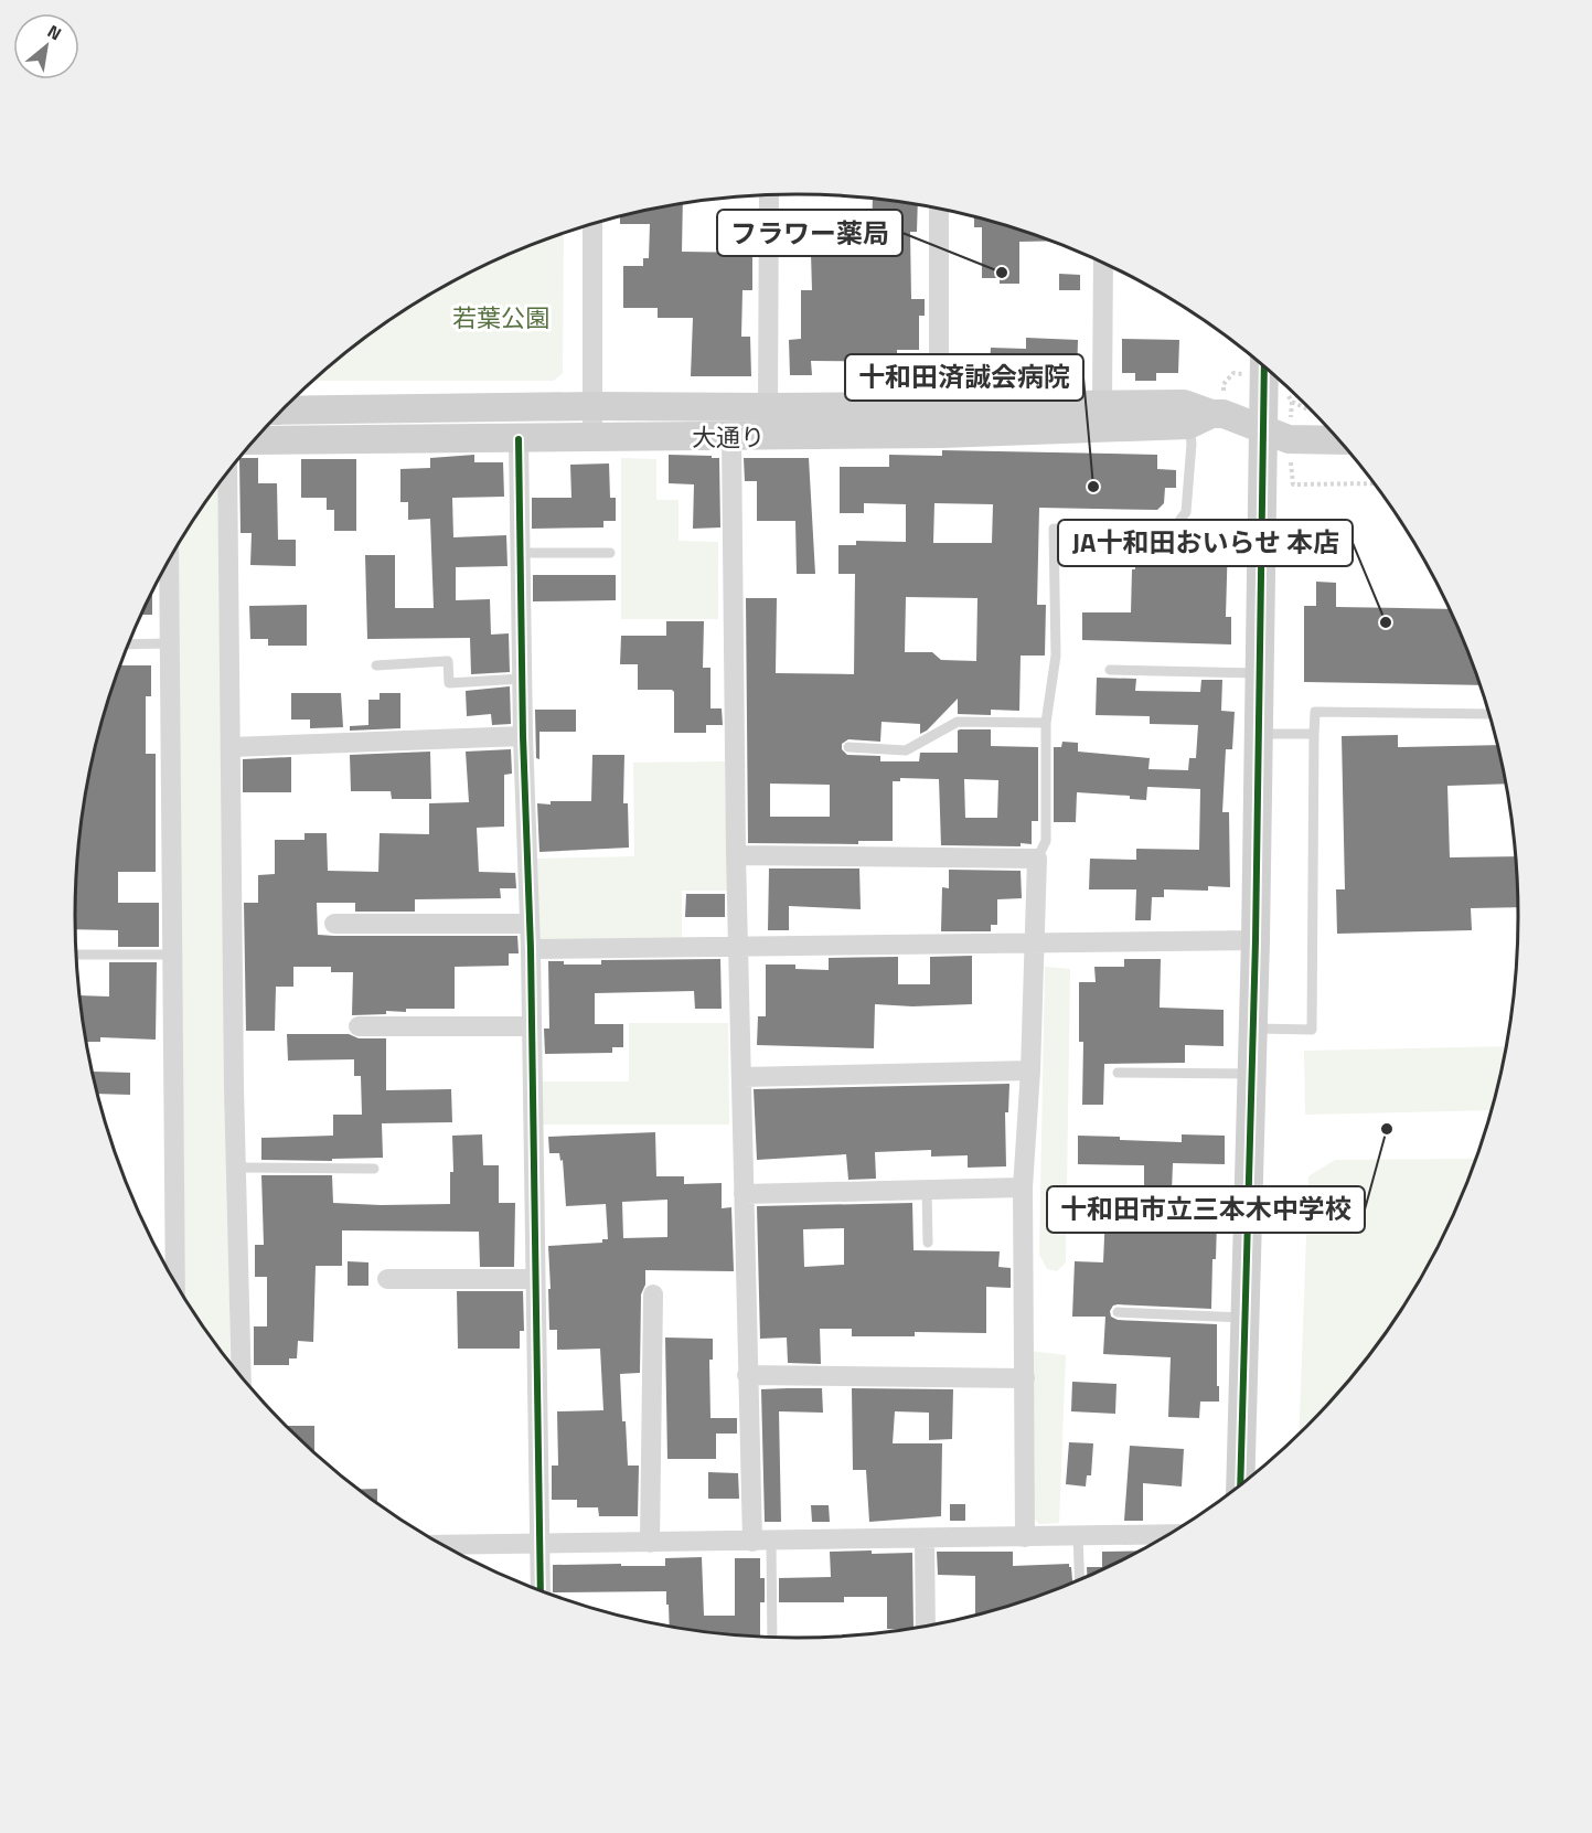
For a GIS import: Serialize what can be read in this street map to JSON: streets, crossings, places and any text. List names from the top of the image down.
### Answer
{
  "streets": {
    "street": ["大通り"]
  },
  "parks": ["若葉公園"],
  "places": [
    "フラワー薬局",
    "十和田済誠会病院",
    "JA十和田おいらせ 本店",
    "十和田市立三本木中学校"
  ],
  "north": "top right"
}
